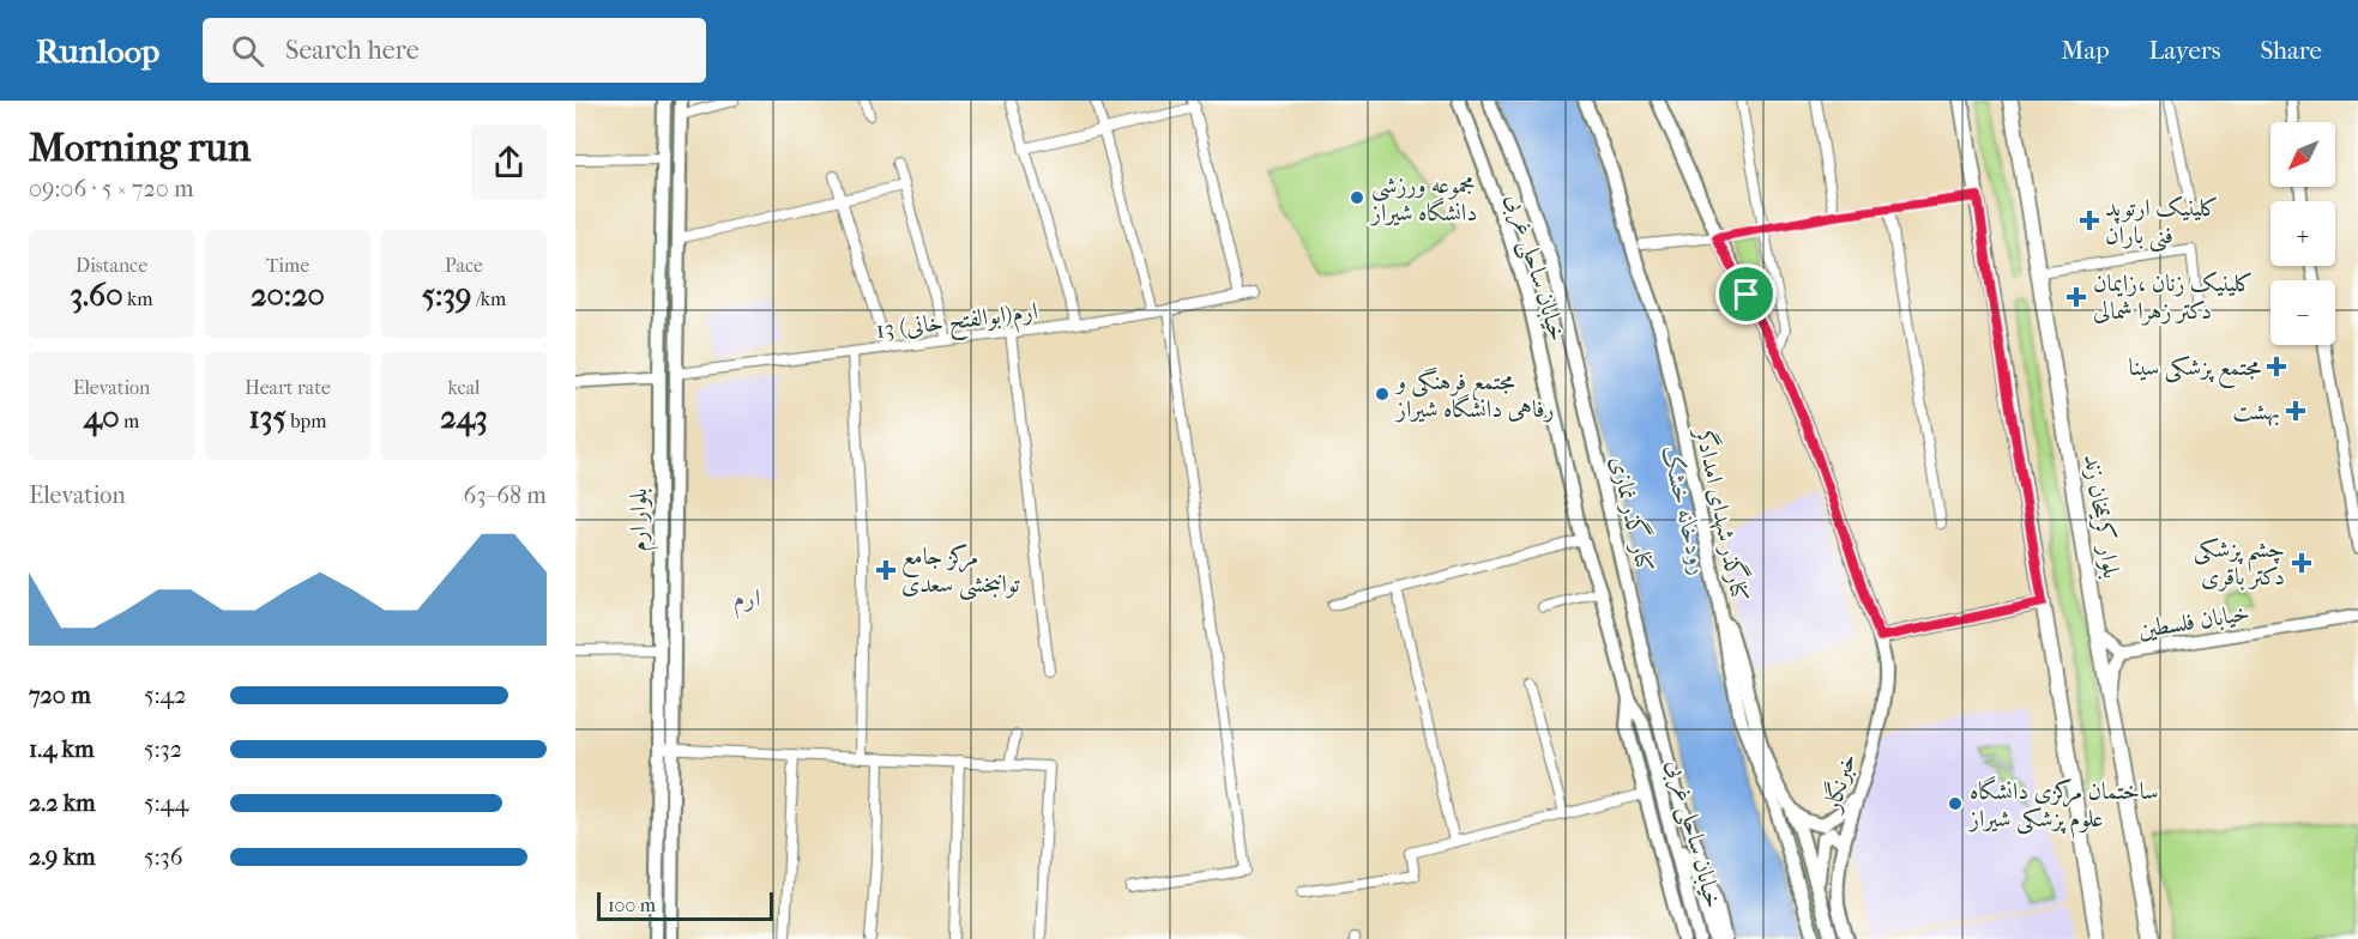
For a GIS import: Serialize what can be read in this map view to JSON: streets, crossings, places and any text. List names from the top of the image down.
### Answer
{
  "streets": {
    "main road": [
      "خیابان ساحلی غربی",
      "کنار گذر نمازی",
      "کنارگذر شهدای امدادگر",
      "بلوار کریمخان زند",
      "بلوار ارم",
      "خبرنگار"
    ],
    "street": ["13 ارم(ابوالفتح خانی)", "خیابان فلسطین"]
  },
  "crossings": [
    ["13 ارم(ابوالفتح خانی)", "بلوار ارم"]
  ],
  "districts": ["ارم"],
  "water": ["رودخانه خشک"],
  "places": {
    "other": ["مجموعه ورزشی دانشگاه شیراز", "مجتمع فرهنگی و رفاهی دانشگاه شیراز", "ساختمان مرکزی دانشگاه علوم پزشکی شیراز"],
    "health": [
      "کلینیک ارتوپد فنی باران",
      "کلینیک زنان ،زایمان دکتر زهرا شمالی",
      "مجتمع پزشکی سینا",
      "بهشت",
      "چشم پزشکی دکتر باقری",
      "مرکز جامع توانبخشی سعدی"
    ]
  },
  "scale_bar": "100 m",
  "north": "bottom left",
  "page": {
    "header": "Runloop",
    "search": "Search here",
    "nav": ["Map", "Layers", "Share"],
    "heading": ["Morning run", "09:06 · 5 × 720 m"],
    "map_buttons": ["+", "−"],
    "stats": [
      ["Distance", "3.60 km"],
      ["Time", "20:20"],
      ["Pace", "5:39 /km"],
      ["Elevation", "40 m"],
      ["Heart rate", "135 bpm"],
      ["kcal", "243"]
    ],
    "chart": ["Elevation", "63–68 m"],
    "list": [
      {
        "name": "720 m",
        "note": "5:42"
      },
      {
        "name": "1.4 km",
        "note": "5:32"
      },
      {
        "name": "2.2 km",
        "note": "5:44"
      },
      {
        "name": "2.9 km",
        "note": "5:36"
      }
    ],
    "scale": "100 m"
  }
}
